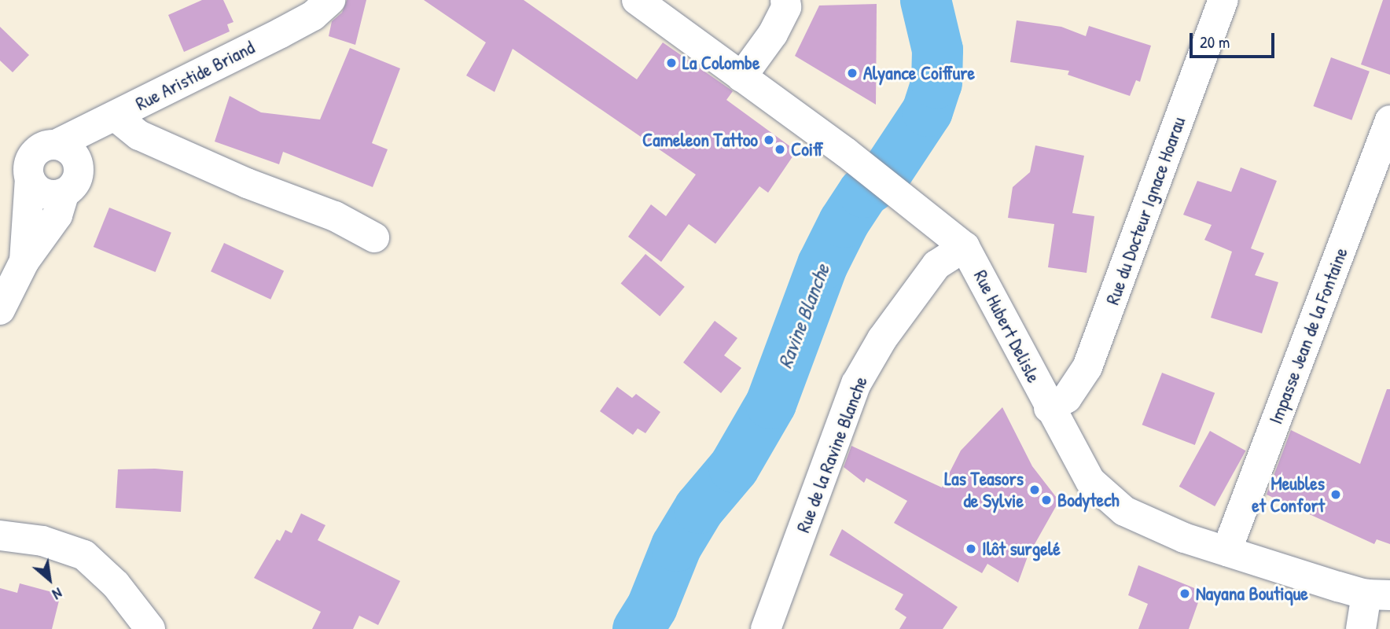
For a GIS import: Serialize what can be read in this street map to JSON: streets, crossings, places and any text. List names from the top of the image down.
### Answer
{
  "streets": {
    "street": [
      "Rue Aristide Briand",
      "Rue du Docteur Ignace Hoarau",
      "Rue Hubert Delisle",
      "Impasse Jean de la Fontaine",
      "Rue de la Ravine Blanche"
    ]
  },
  "crossings": [
    ["Rue du Docteur Ignace Hoarau", "Rue Hubert Delisle"],
    ["Rue Hubert Delisle", "Impasse Jean de la Fontaine"],
    ["Rue Hubert Delisle", "Rue de la Ravine Blanche"]
  ],
  "water": ["Ravine Blanche"],
  "places": [
    "La Colombe",
    "Alyance Coiffure",
    "Cameleon Tattoo",
    "Coiff",
    "Las Teasors de Sylvie",
    "Meubles et Confort",
    "Bodytech",
    "Ilôt surgelé",
    "Nayana Boutique"
  ],
  "scale_bar": "20 m",
  "north": "bottom right"
}
